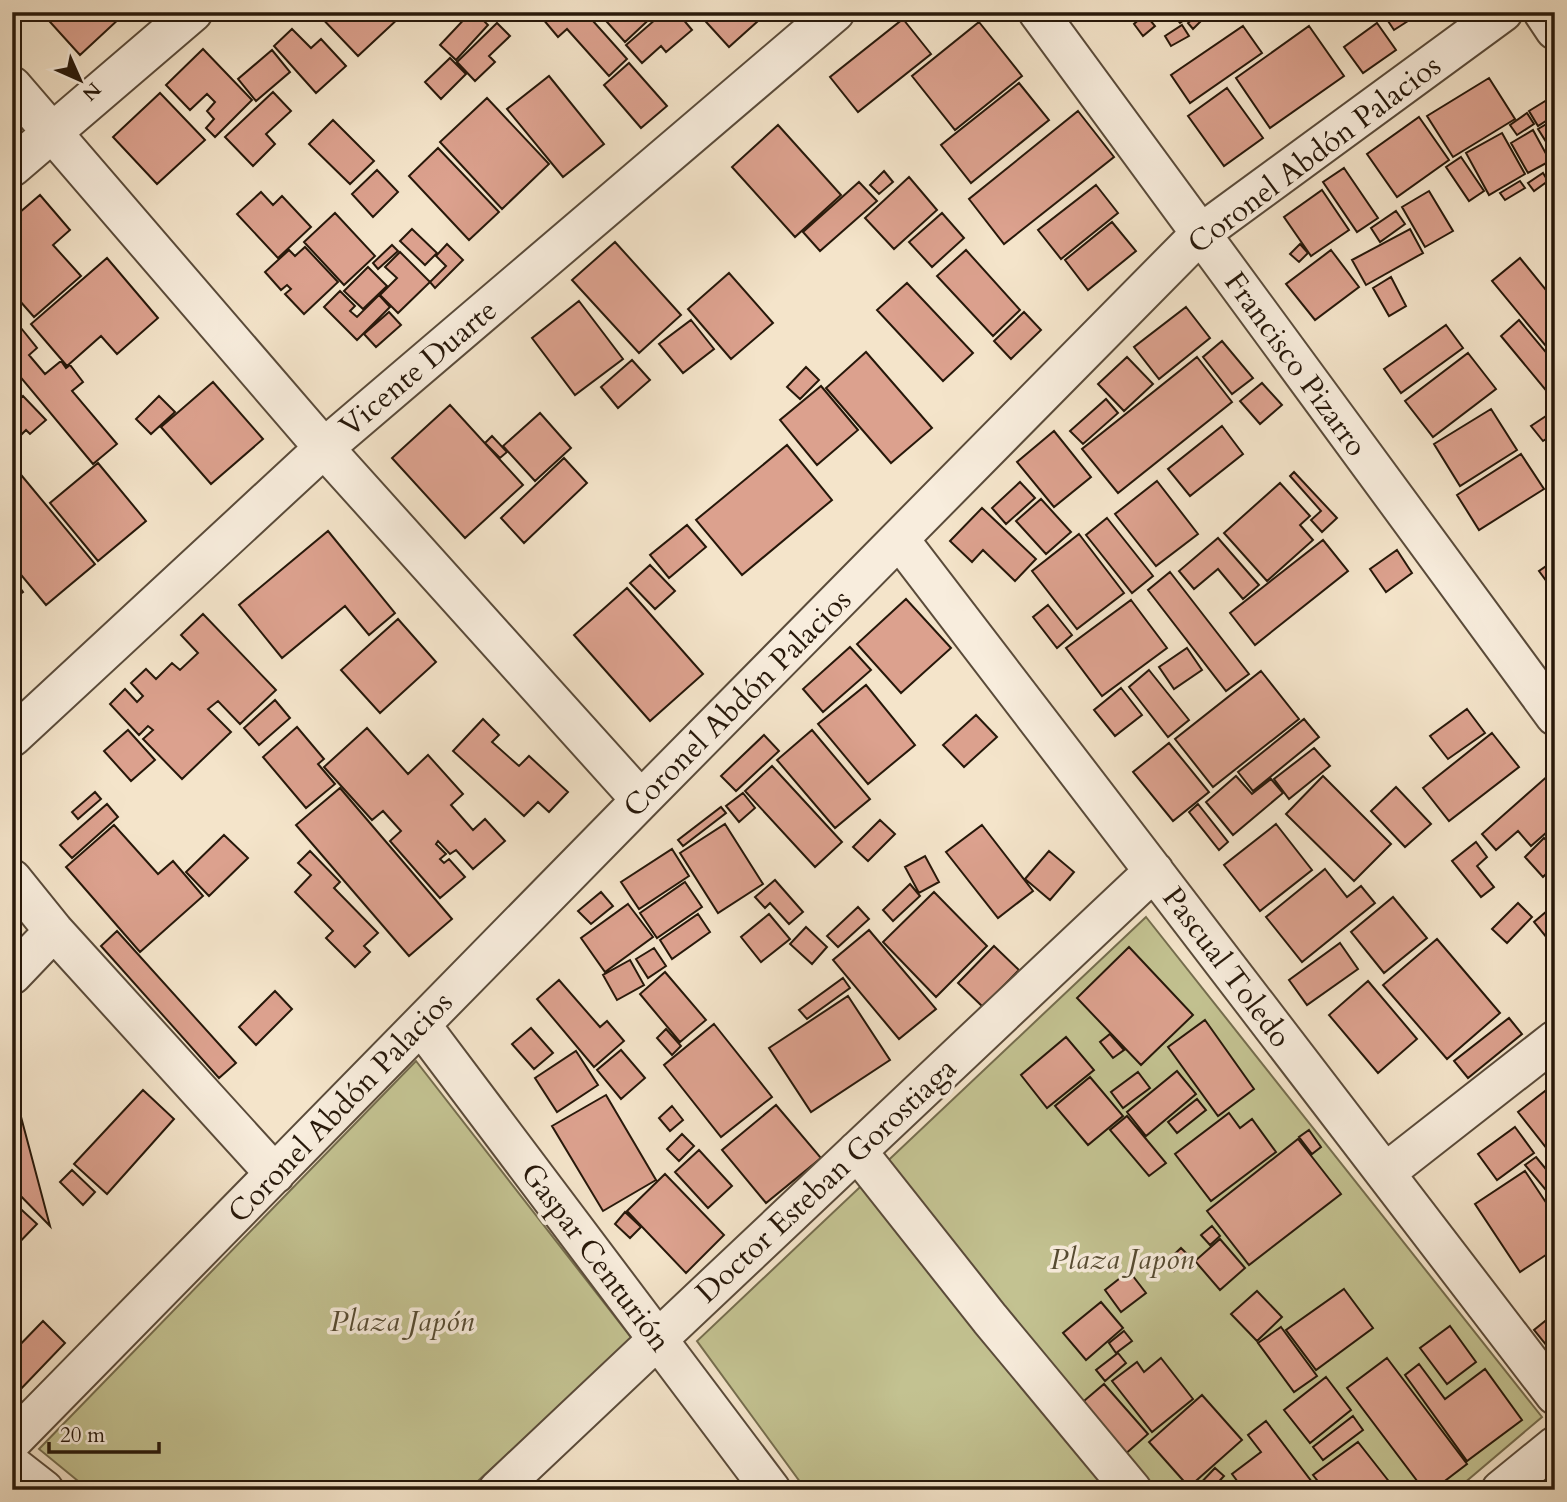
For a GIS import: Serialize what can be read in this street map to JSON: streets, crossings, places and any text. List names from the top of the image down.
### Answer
{
  "streets": {
    "street": [
      "Coronel Abdón Palacios",
      "Francisco Pizarro",
      "Vicente Duarte",
      "Pascual Toledo",
      "Doctor Esteban Gorostiaga",
      "Gaspar Centurión"
    ]
  },
  "crossings": [
    ["Coronel Abdón Palacios", "Francisco Pizarro"],
    ["Coronel Abdón Palacios", "Pascual Toledo"],
    ["Coronel Abdón Palacios", "Gaspar Centurión"],
    ["Pascual Toledo", "Doctor Esteban Gorostiaga"],
    ["Doctor Esteban Gorostiaga", "Gaspar Centurión"]
  ],
  "parks": ["Plaza Japon", "Plaza Japón"],
  "scale_bar": "20 m",
  "north": "bottom right"
}
